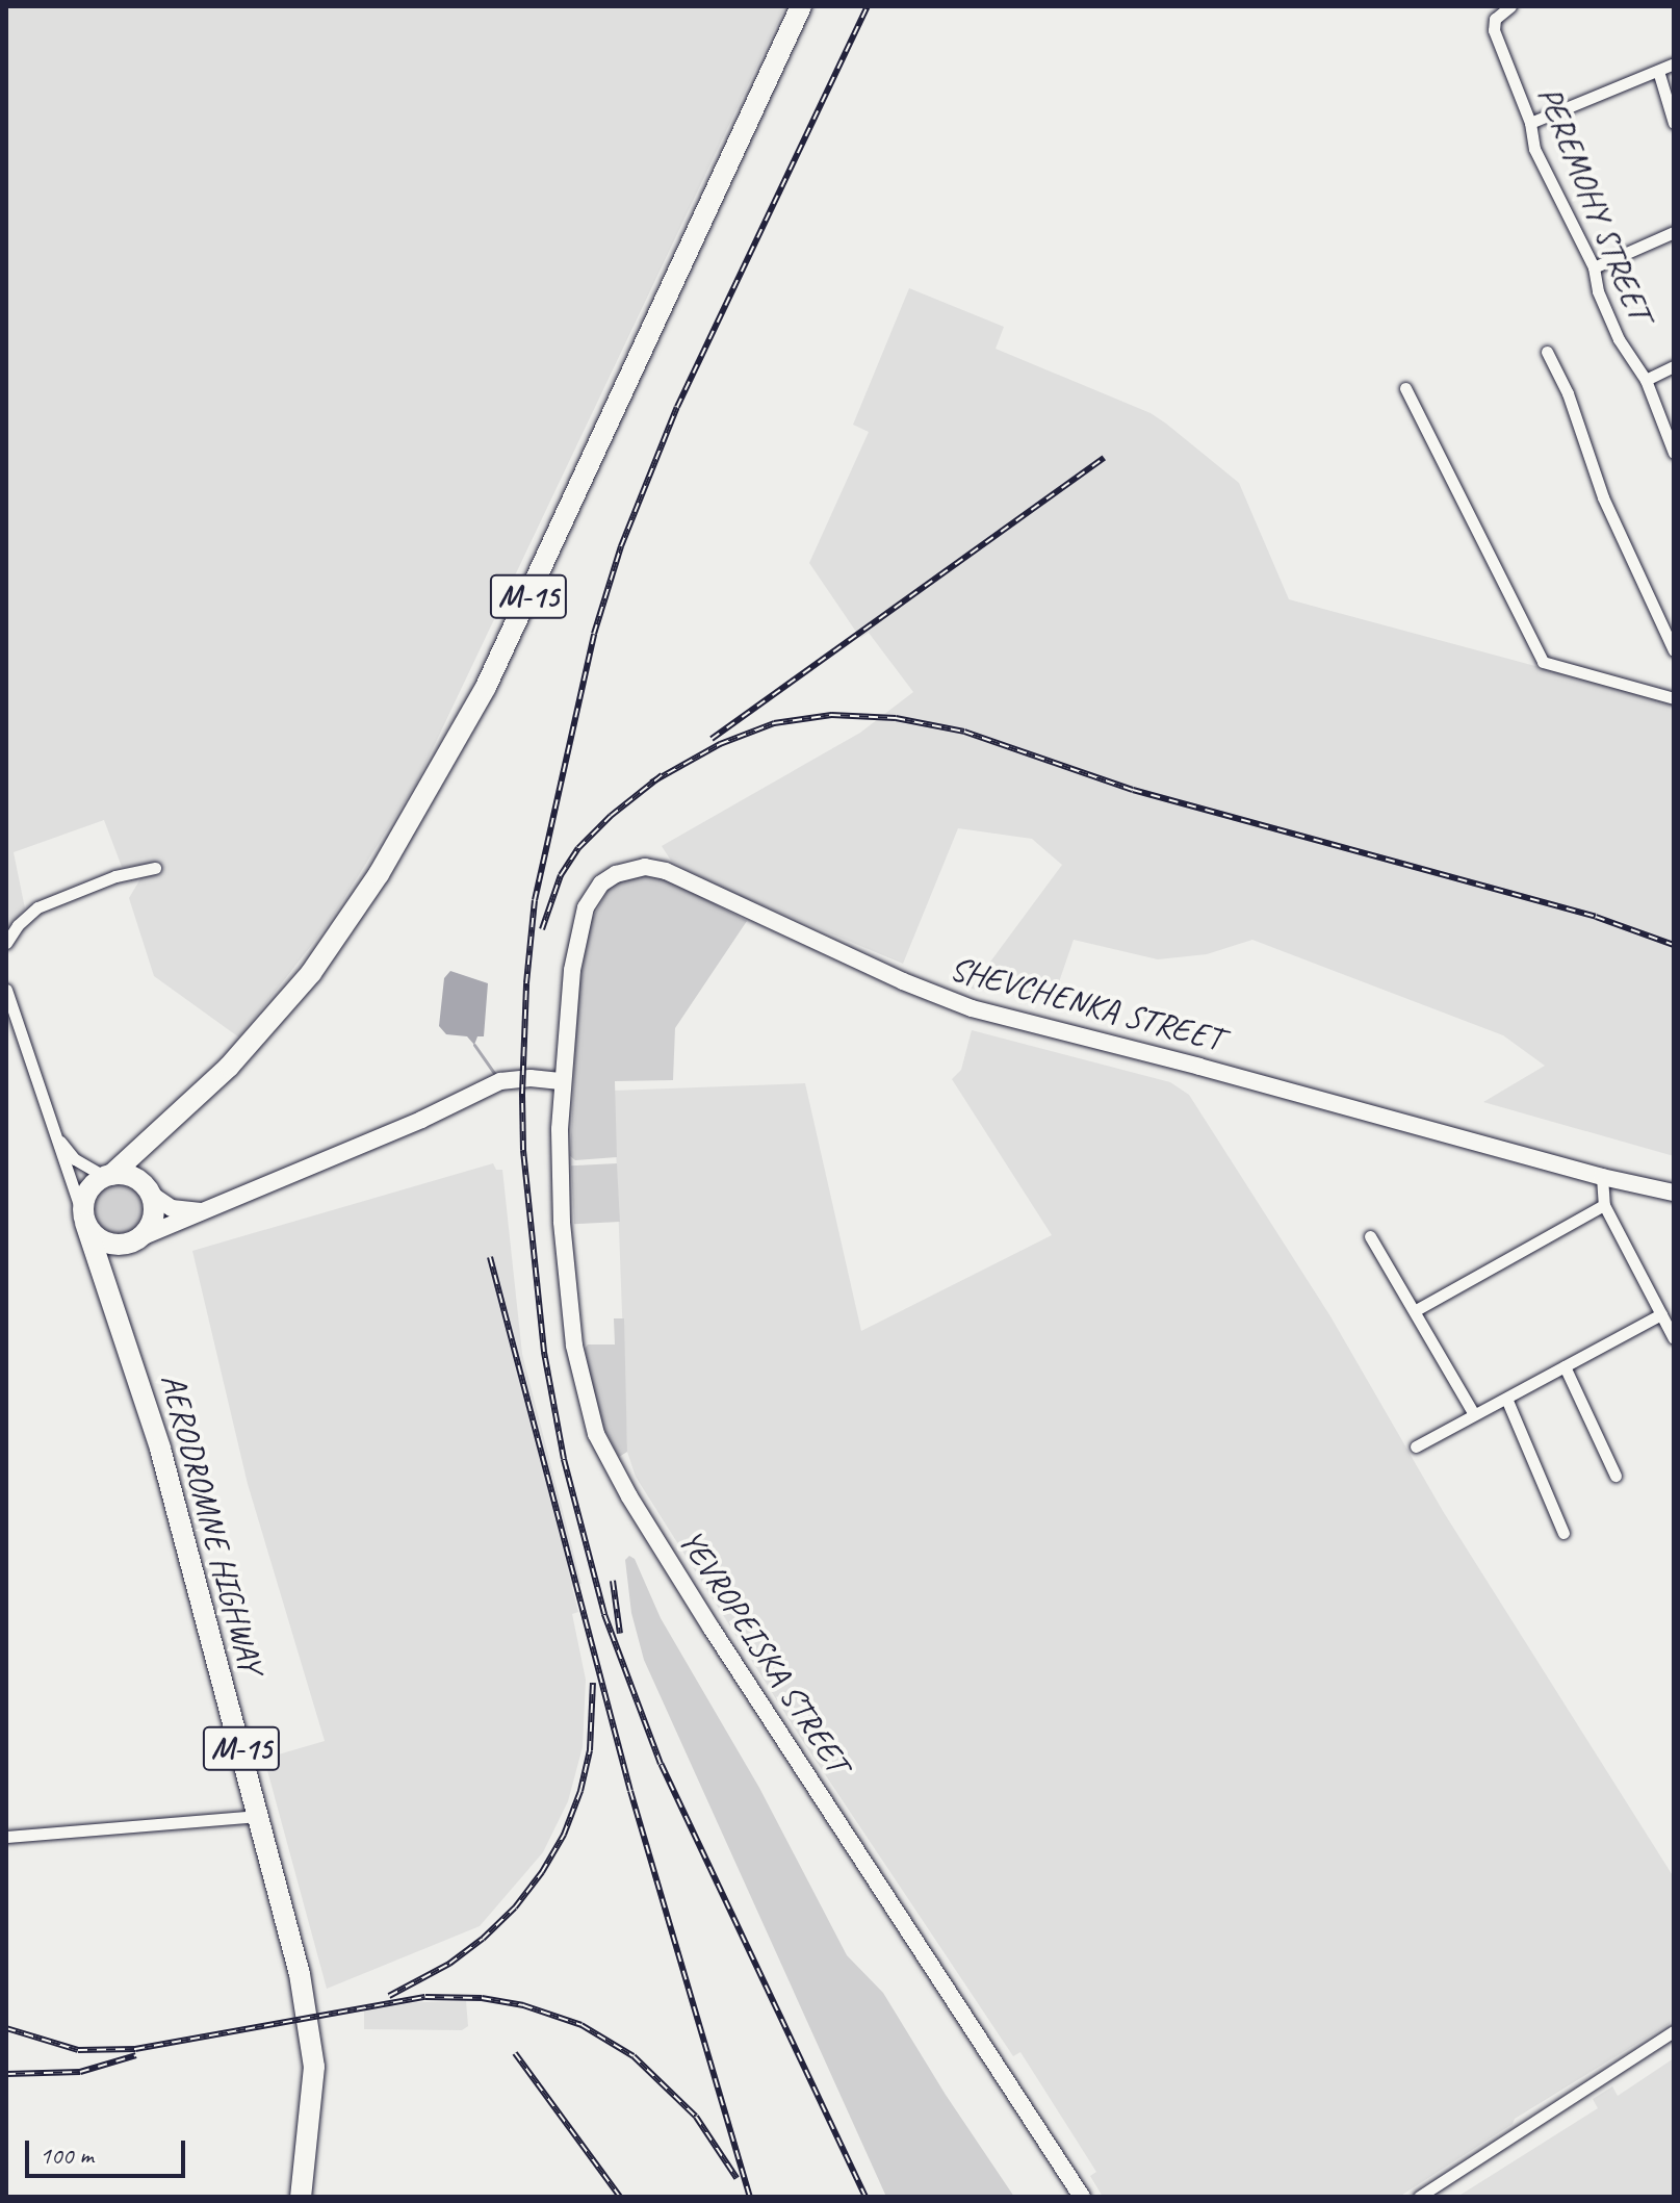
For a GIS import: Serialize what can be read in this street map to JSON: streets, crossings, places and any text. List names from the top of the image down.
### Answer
{
  "streets": {
    "highway": ["М-15", "AERODROMNE HIGHWAY"],
    "main road": ["SHEVCHENKA STREET", "YEVROPEISKA STREET"],
    "street": ["PEREMOHY STREET"]
  },
  "crossings": [
    ["М-15", "AERODROMNE HIGHWAY"],
    ["SHEVCHENKA STREET", "YEVROPEISKA STREET"]
  ],
  "scale_bar": "100 m"
}
